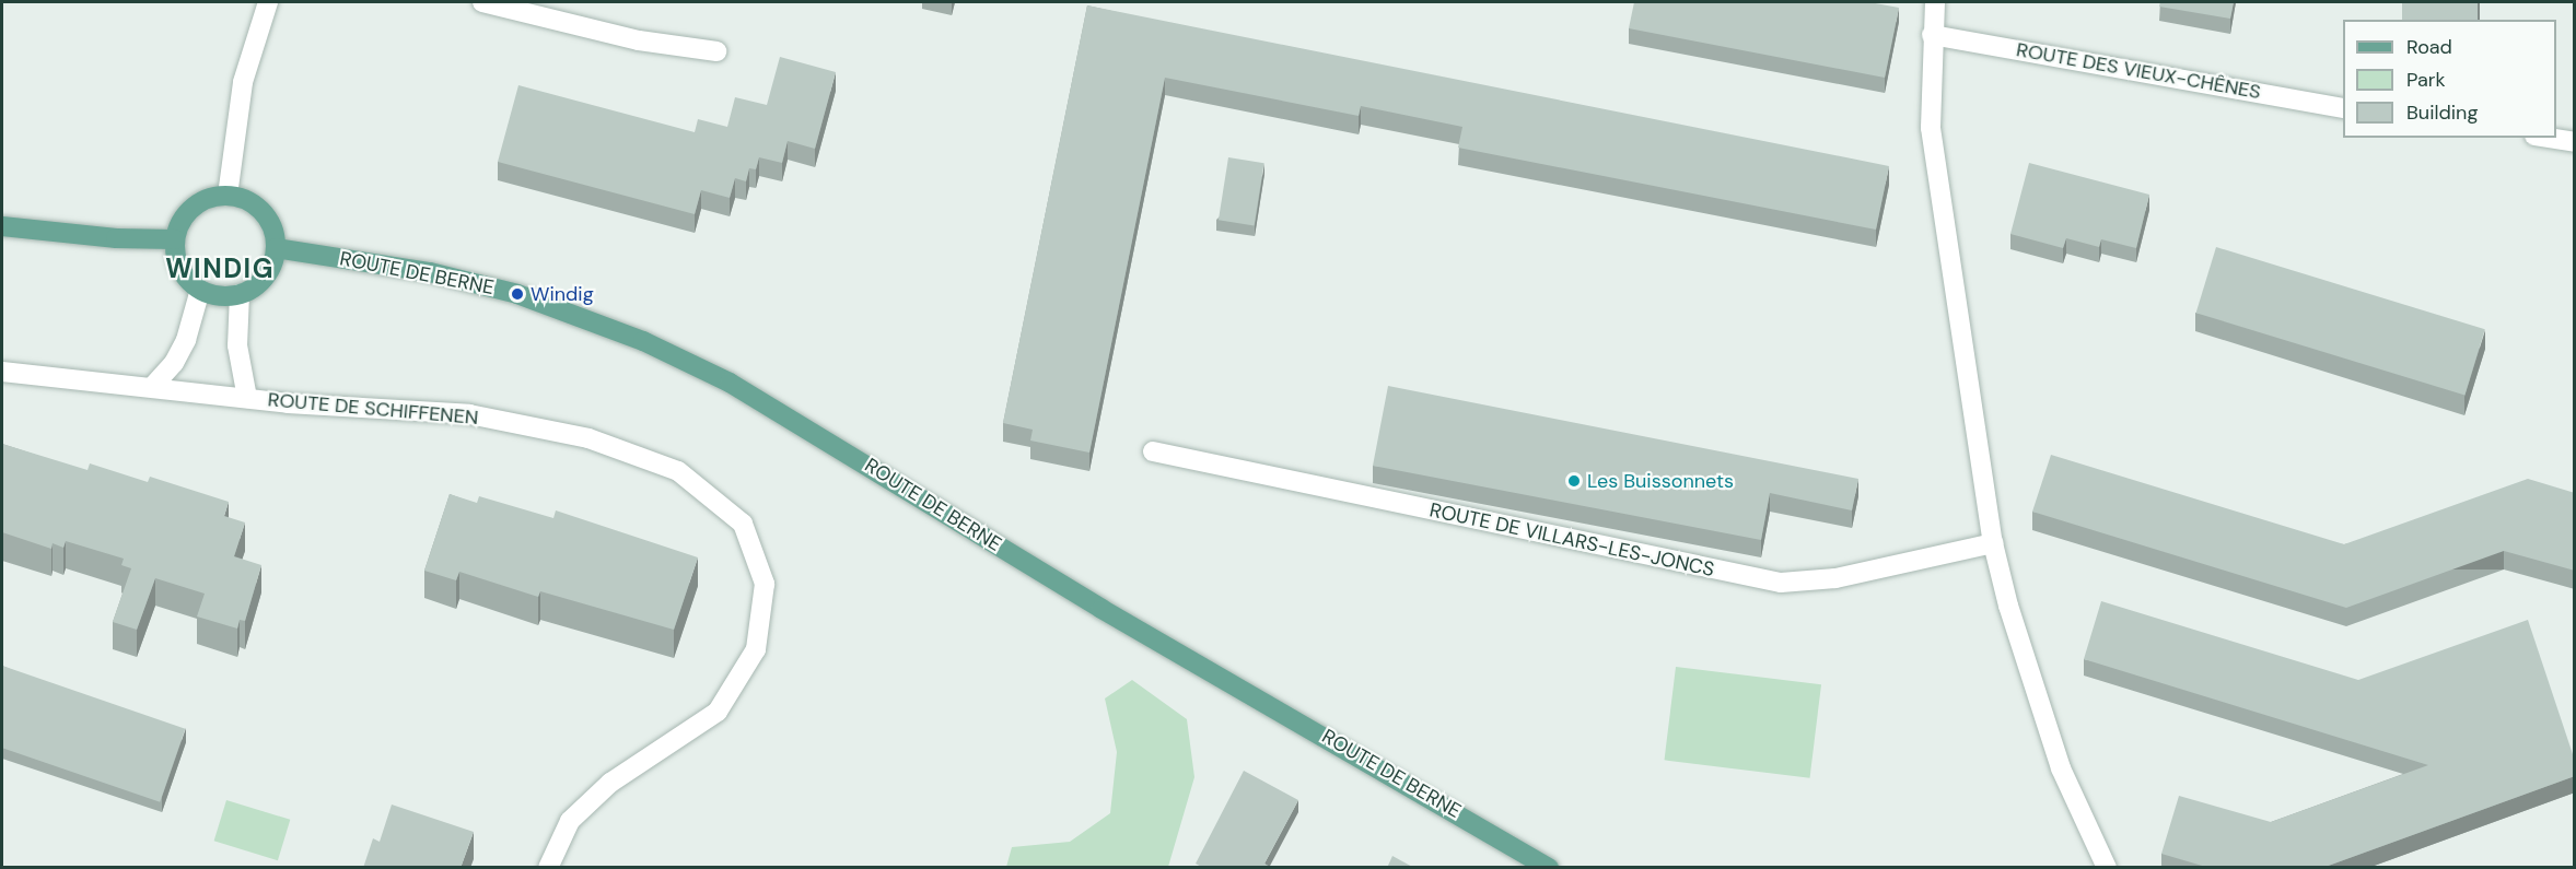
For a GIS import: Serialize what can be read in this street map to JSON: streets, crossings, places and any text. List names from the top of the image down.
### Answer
{
  "streets": {
    "main road": ["ROUTE DE BERNE"],
    "street": ["ROUTE DES VIEUX-CHÊNES", "ROUTE DE SCHIFFENEN", "ROUTE DE VILLARS-LES-JONCS"]
  },
  "crossings": [
    ["ROUTE DE BERNE", "ROUTE DE SCHIFFENEN"]
  ],
  "districts": ["WINDIG"],
  "places": ["Windig", "Les Buissonnets"],
  "legend": ["Road", "Park", "Building"]
}
